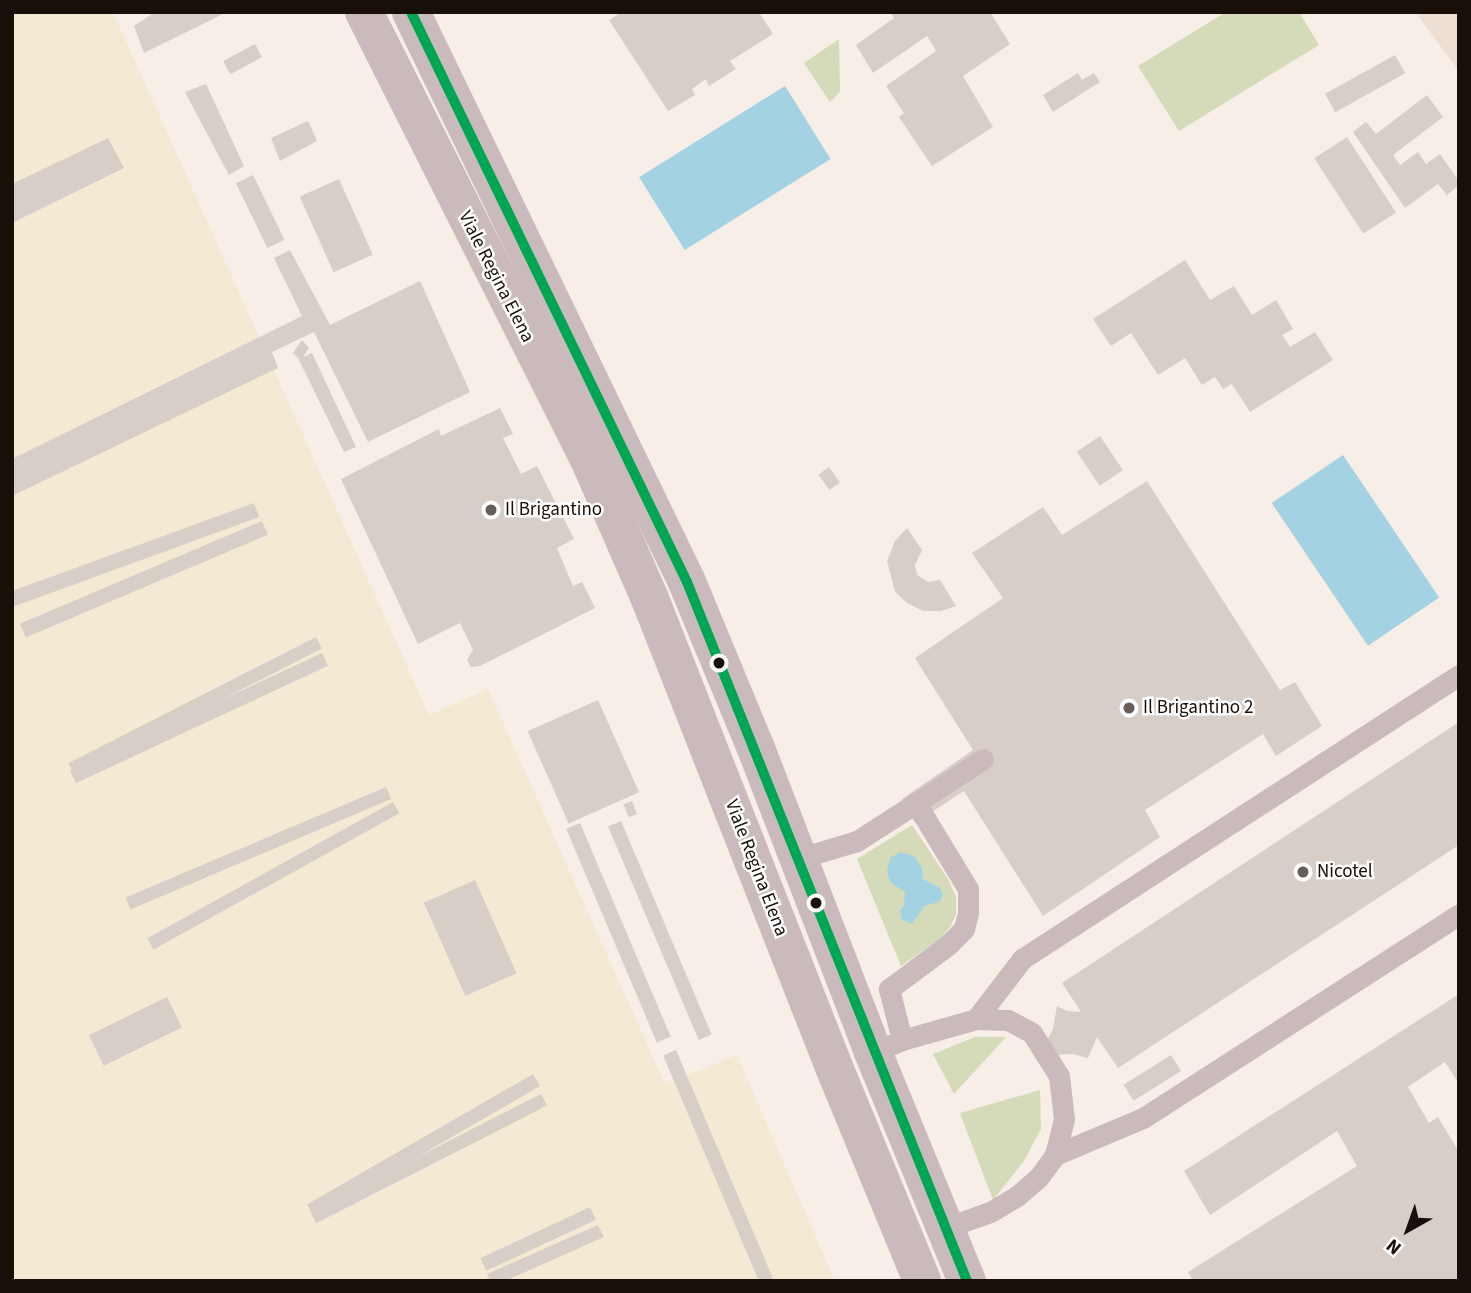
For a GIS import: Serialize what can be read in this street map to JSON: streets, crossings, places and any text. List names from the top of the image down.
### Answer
{
  "streets": {
    "street": ["Viale Regina Elena"]
  },
  "places": ["Il Brigantino", "Il Brigantino 2", "Nicotel"],
  "north": "bottom left"
}
